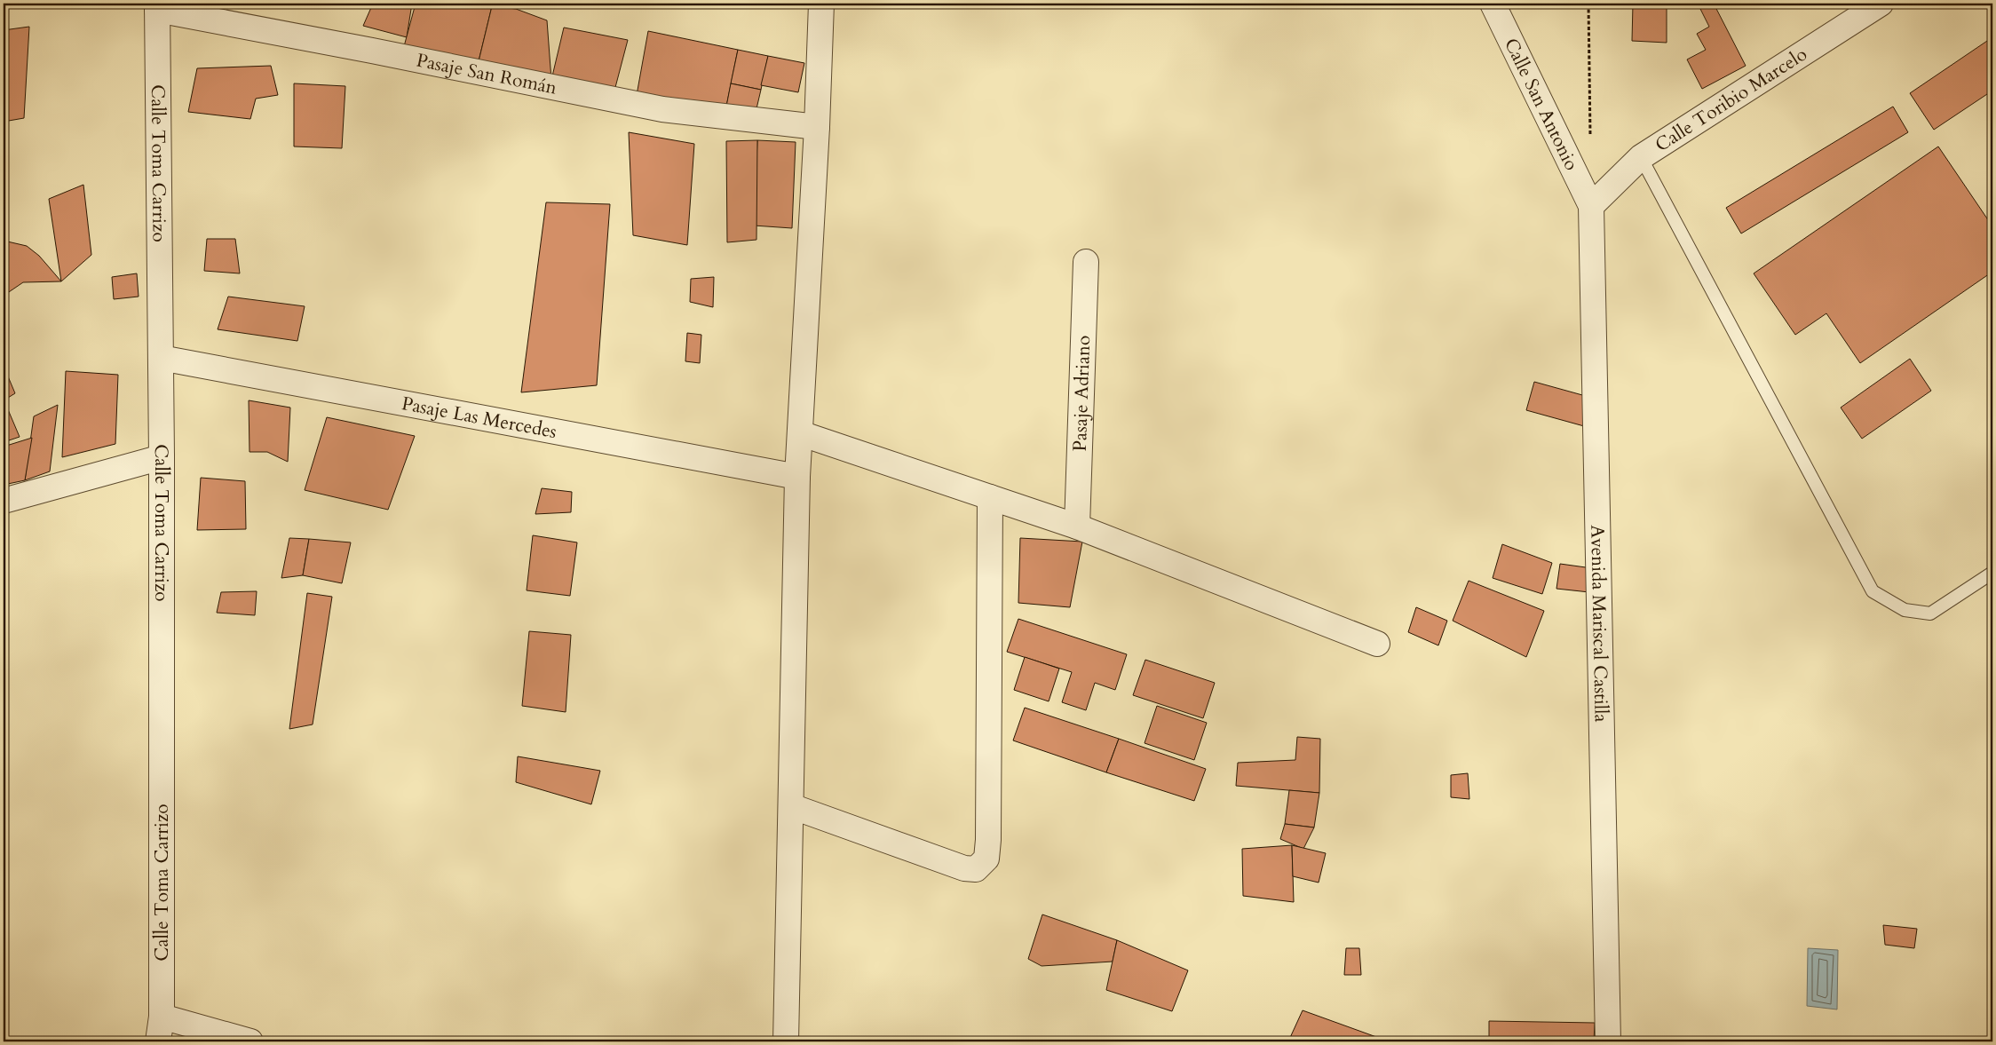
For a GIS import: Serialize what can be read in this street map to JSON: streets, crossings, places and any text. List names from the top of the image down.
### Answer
{
  "streets": {
    "street": [
      "Pasaje San Román",
      "Calle Toribio Marcelo",
      "Calle San Antonio",
      "Calle Toma Carrizo",
      "Pasaje Adriano",
      "Pasaje Las Mercedes",
      "Avenida Mariscal Castilla"
    ]
  },
  "crossings": [
    ["Pasaje San Román", "Calle Toma Carrizo"],
    ["Calle Toribio Marcelo", "Calle San Antonio"],
    ["Calle Toribio Marcelo", "Avenida Mariscal Castilla"],
    ["Calle San Antonio", "Avenida Mariscal Castilla"],
    ["Calle Toma Carrizo", "Pasaje Las Mercedes"]
  ]
}
